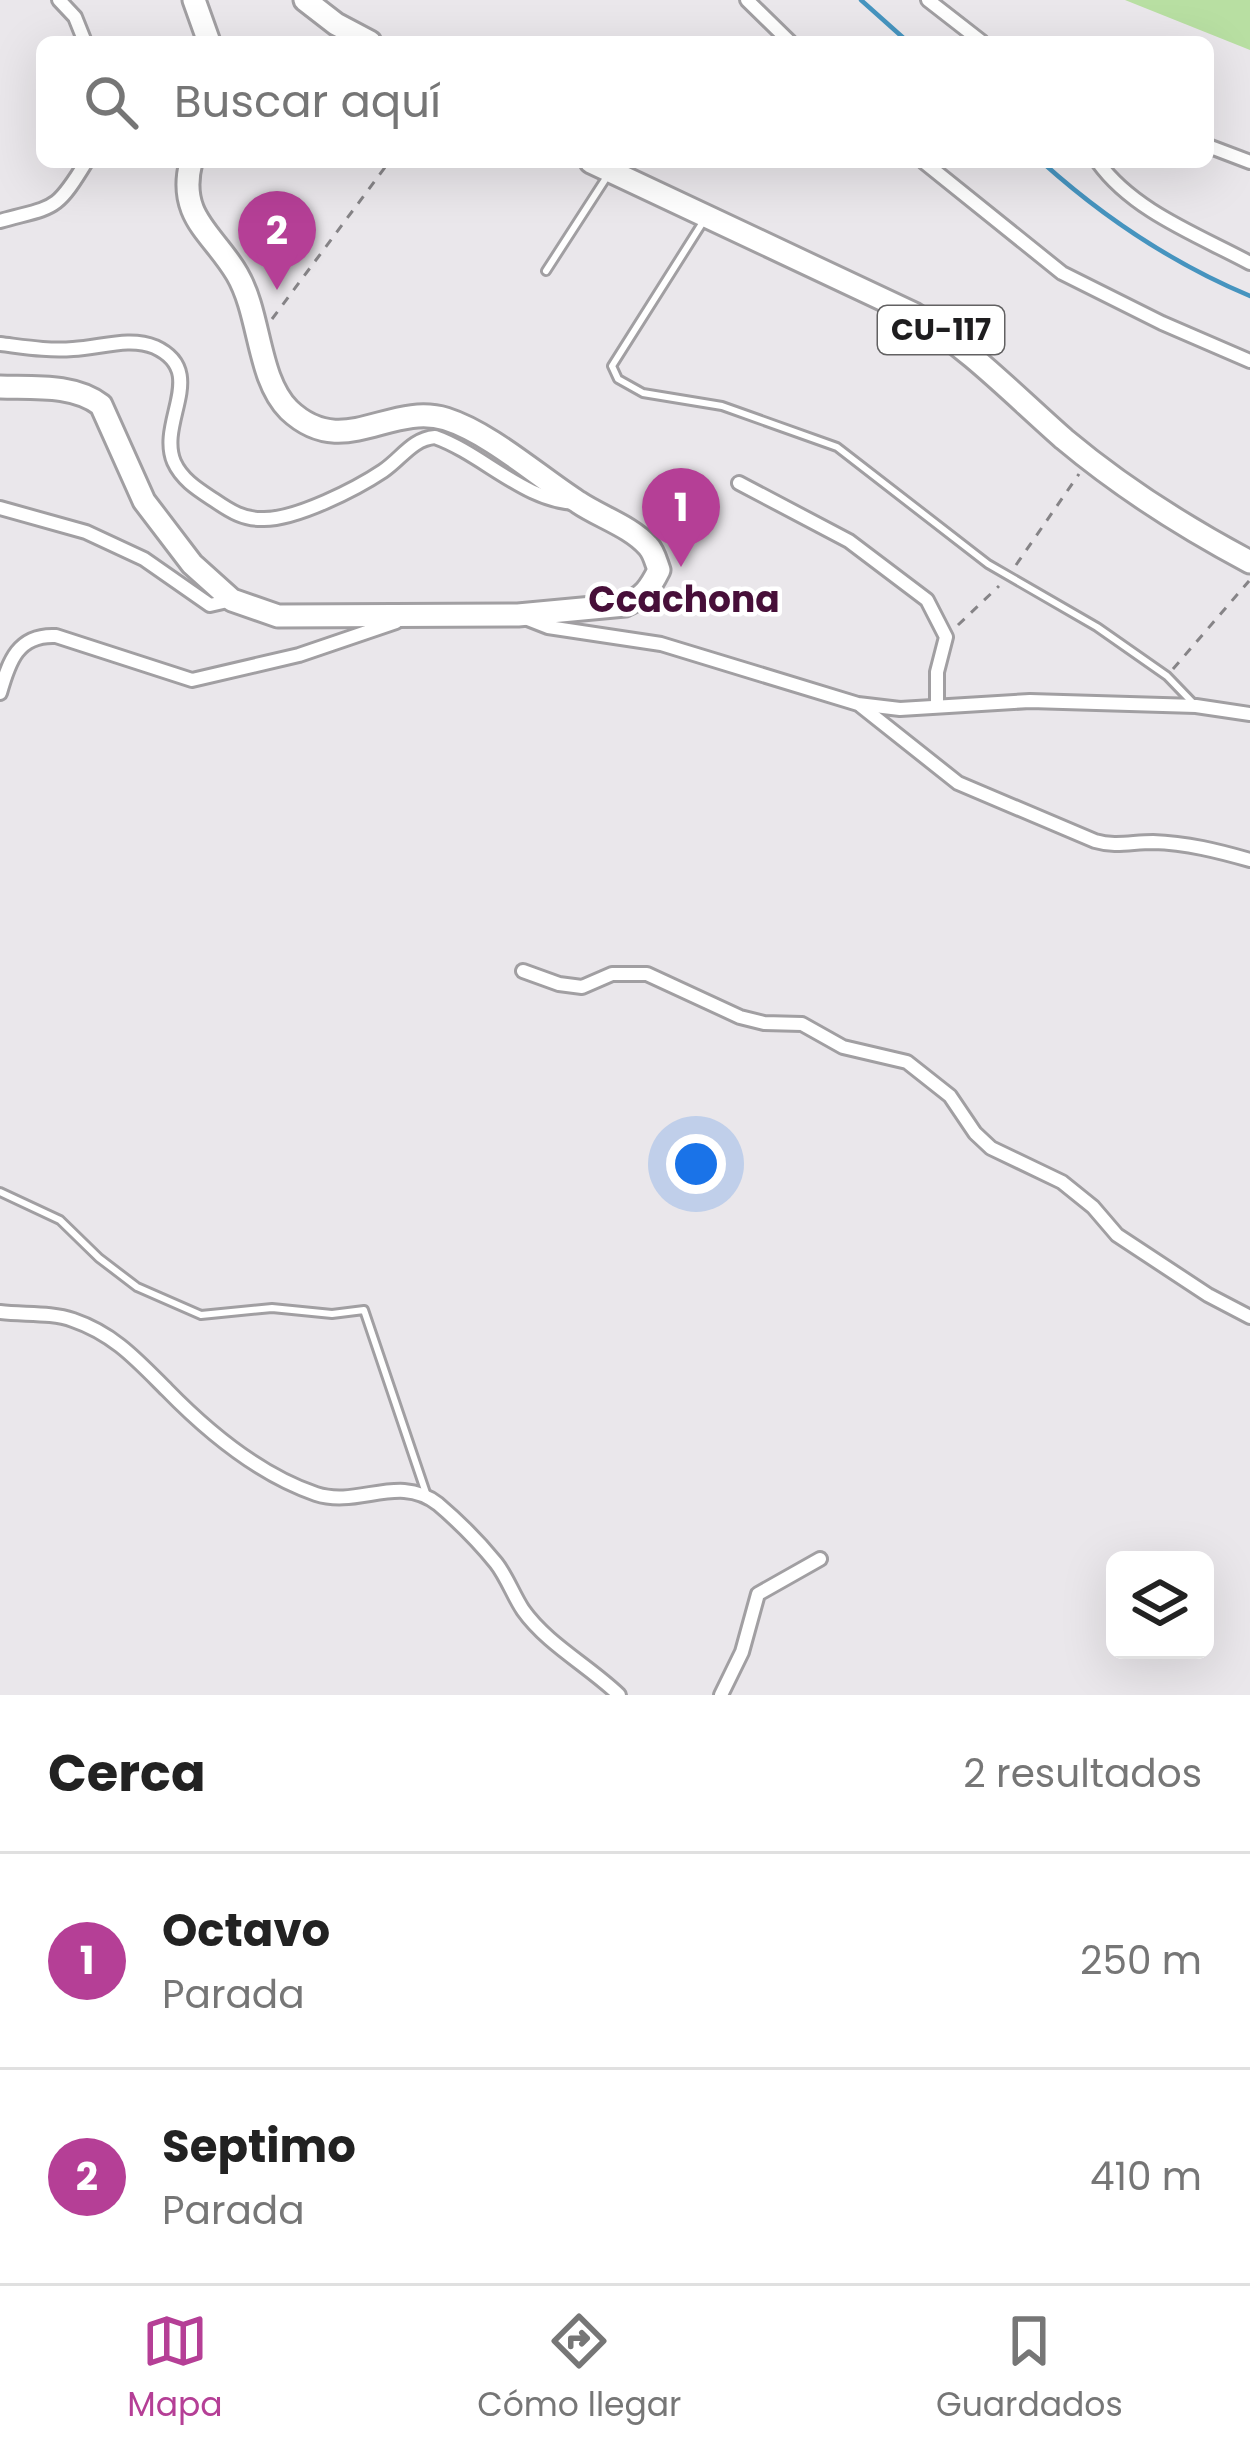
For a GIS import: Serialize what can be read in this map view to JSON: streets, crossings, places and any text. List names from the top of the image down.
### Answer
{
  "streets": {
    "main road": ["CU-117"]
  },
  "districts": ["Ccachona"],
  "page": {
    "search": "Buscar aquí",
    "pins": ["2", "1"],
    "heading": ["Cerca", "2 resultados"],
    "list": [
      {
        "mark": "1",
        "name": "Octavo",
        "note": "Parada",
        "value": "250 m"
      },
      {
        "mark": "2",
        "name": "Septimo",
        "note": "Parada",
        "value": "410 m"
      }
    ],
    "nav": ["Mapa", "Cómo llegar", "Guardados"]
  }
}
